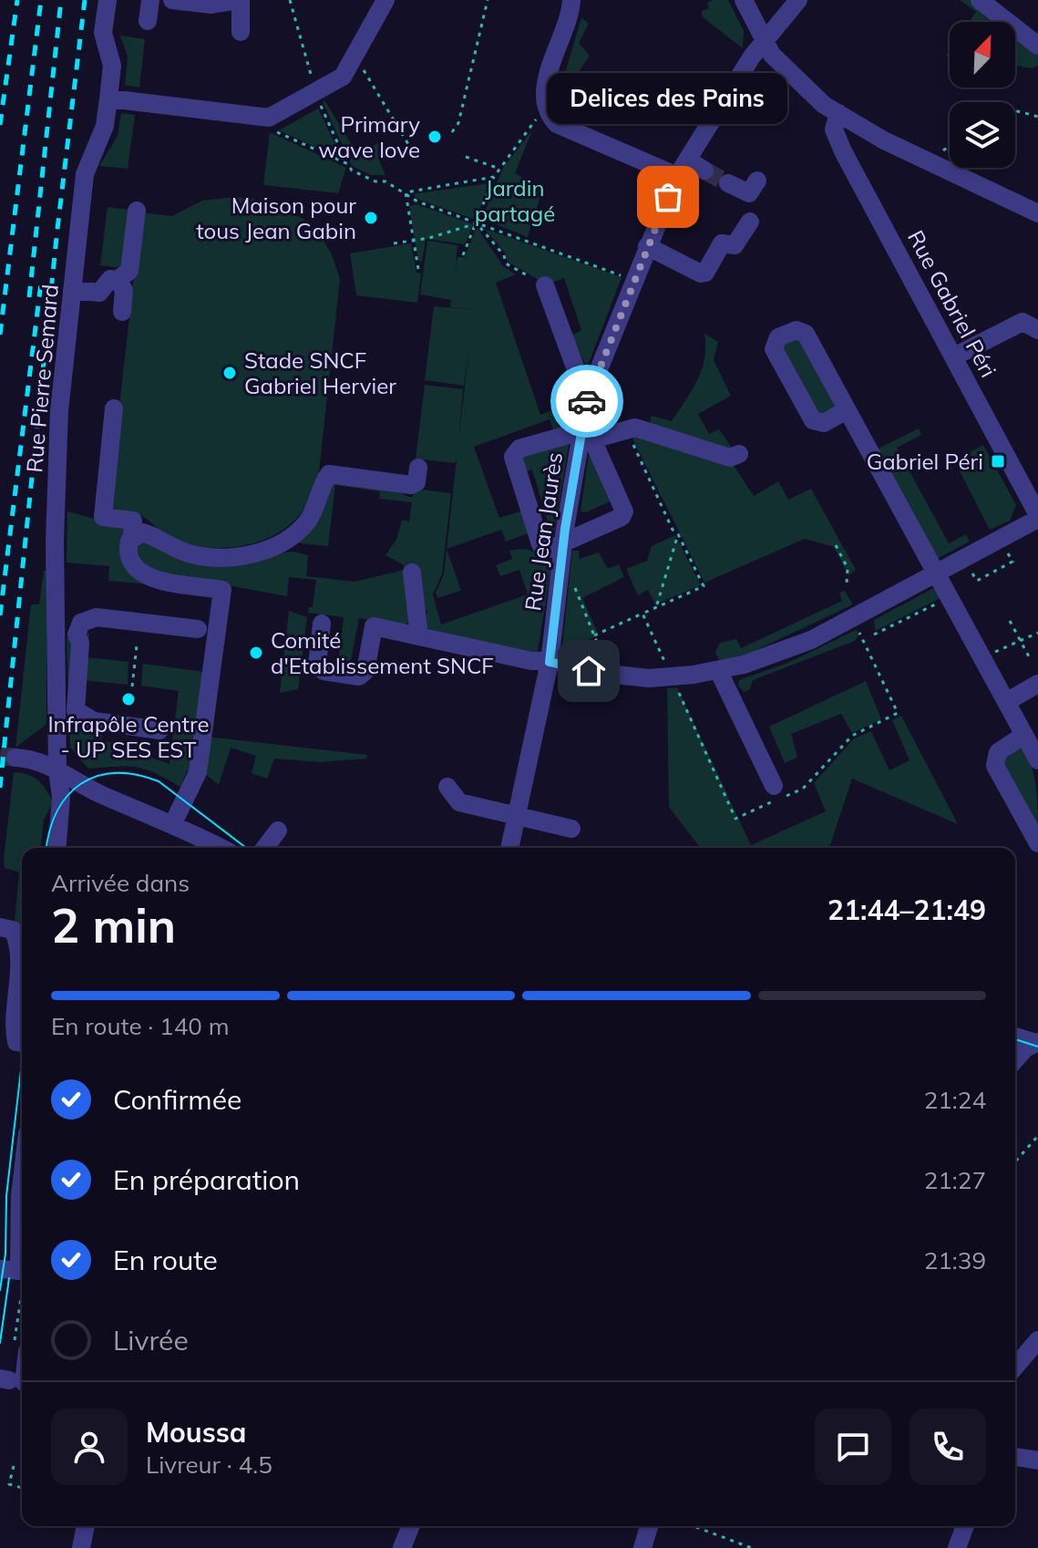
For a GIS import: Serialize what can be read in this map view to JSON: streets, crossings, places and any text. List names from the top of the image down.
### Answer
{
  "streets": {
    "street": ["Rue Gabriel Péri", "Rue Pierre Semard", "Rue Jean Jaurès"]
  },
  "parks": ["Jardin partagé"],
  "places": {
    "other": [
      "Primary wave love",
      "Delices des Pains",
      "Maison pour tous Jean Gabin",
      "Stade SNCF Gabriel Hervier",
      "Comité d'Etablissement SNCF",
      "Infrapôle Centre - UP SES EST"
    ],
    "transit": ["Gabriel Péri"]
  },
  "north": "top right",
  "page": {
    "bubble": "Delices des Pains",
    "heading": ["2 min", "Arrivée dans", "21:44–21:49"],
    "panel": ["Moussa", "Livreur · 4.5"],
    "bar": "En route · 140 m",
    "list": [
      ["Confirmée", "21:24"],
      ["En préparation", "21:27"],
      ["En route", "21:39"],
      "Livrée"
    ]
  }
}
